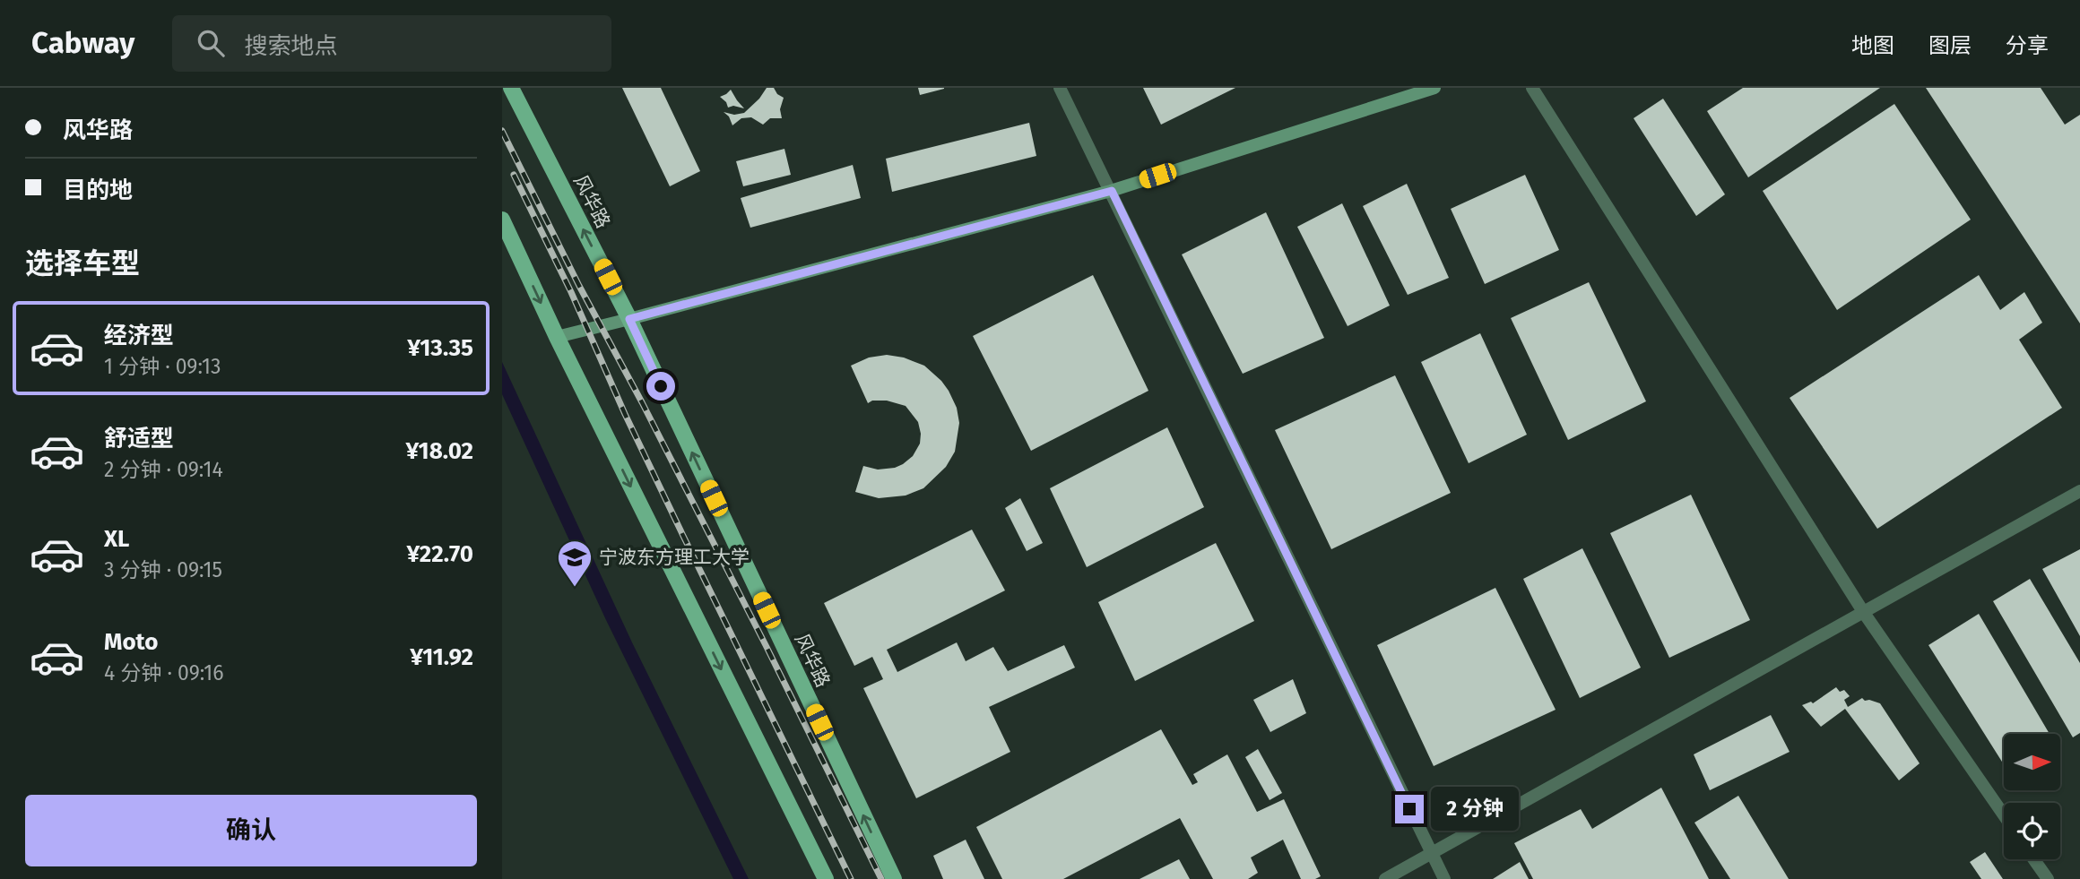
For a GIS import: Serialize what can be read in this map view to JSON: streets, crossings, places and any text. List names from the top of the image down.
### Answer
{
  "streets": {
    "main road": ["风华路"]
  },
  "places": {
    "school or university": ["宁波东方理工大学"]
  },
  "north": "right",
  "page": {
    "header": "Cabway",
    "search": "搜索地点",
    "nav": ["地图", "图层", "分享"],
    "banner": ["风华路", "目的地"],
    "heading": "选择车型",
    "list": [
      {
        "name": "经济型",
        "note": "1 分钟 · 09:13",
        "value": "¥13.35"
      },
      {
        "name": "舒适型",
        "note": "2 分钟 · 09:14",
        "value": "¥18.02"
      },
      {
        "name": "XL",
        "note": "3 分钟 · 09:15",
        "value": "¥22.70"
      },
      {
        "name": "Moto",
        "note": "4 分钟 · 09:16",
        "value": "¥11.92"
      }
    ],
    "buttons": "确认",
    "bubble": "2 分钟"
  }
}
